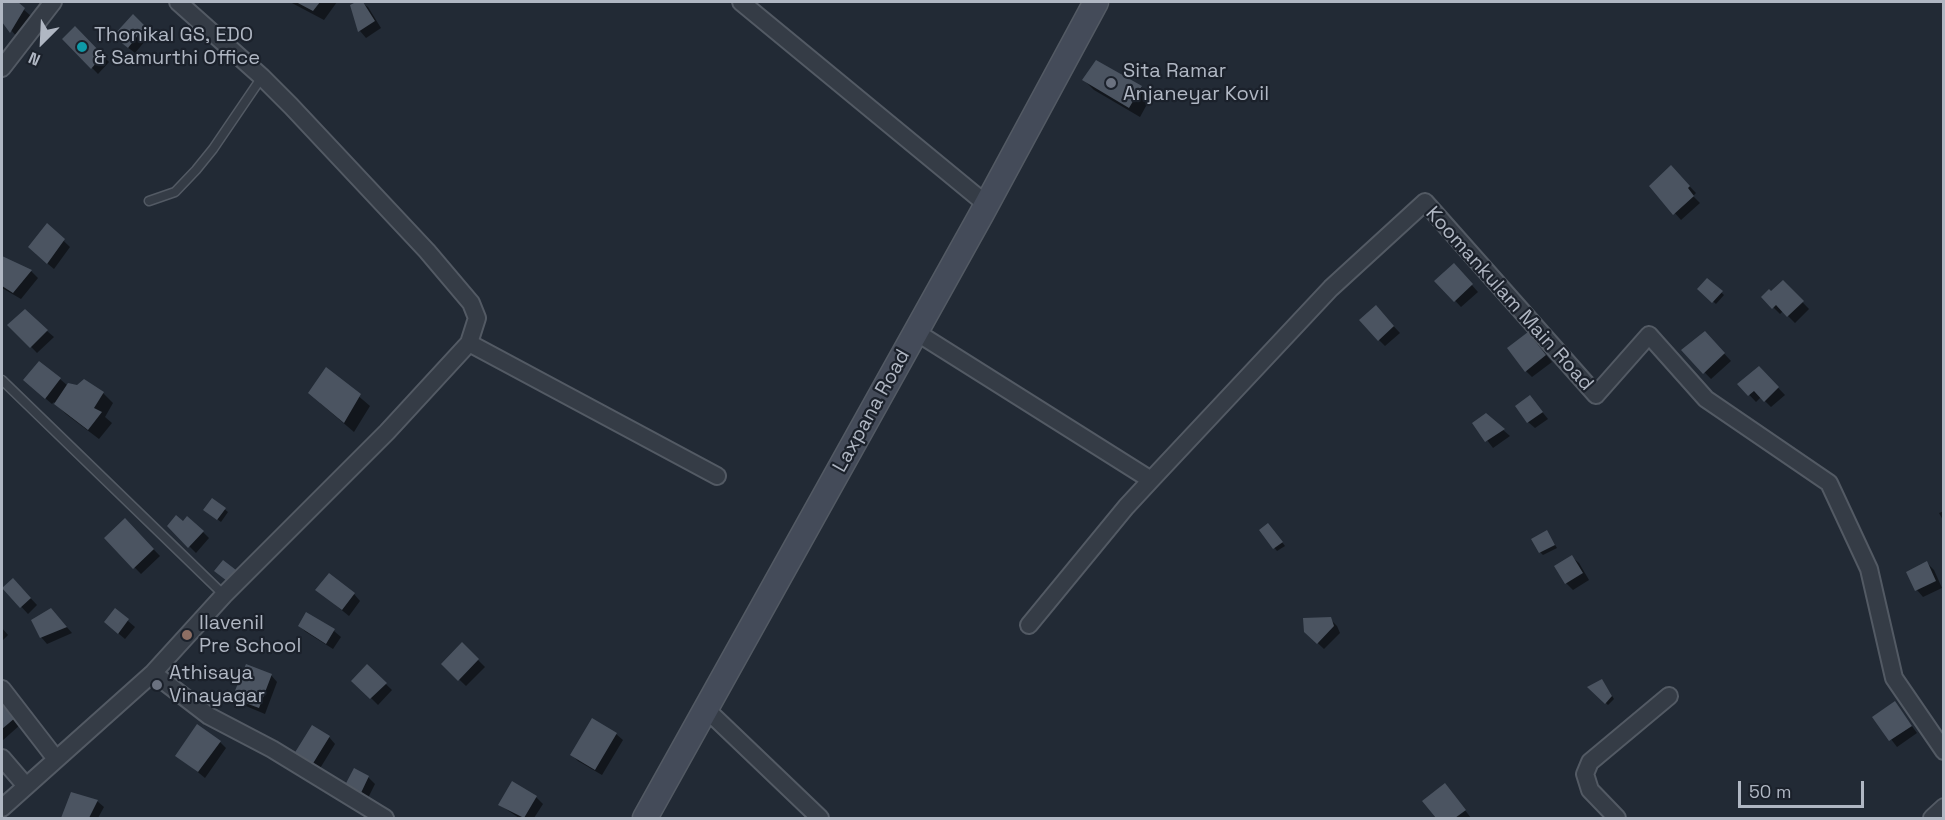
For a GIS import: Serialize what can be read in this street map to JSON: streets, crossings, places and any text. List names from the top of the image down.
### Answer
{
  "streets": {
    "street": ["Koomankulam Main Road", "Laxpana Road"]
  },
  "places": [
    "Thonikal GS, EDO & Samurthi Office",
    "Sita Ramar Anjaneyar Kovil",
    "Ilavenil Pre School",
    "Athisaya Vinayagar"
  ],
  "scale_bar": "50 m",
  "north": "bottom left"
}
